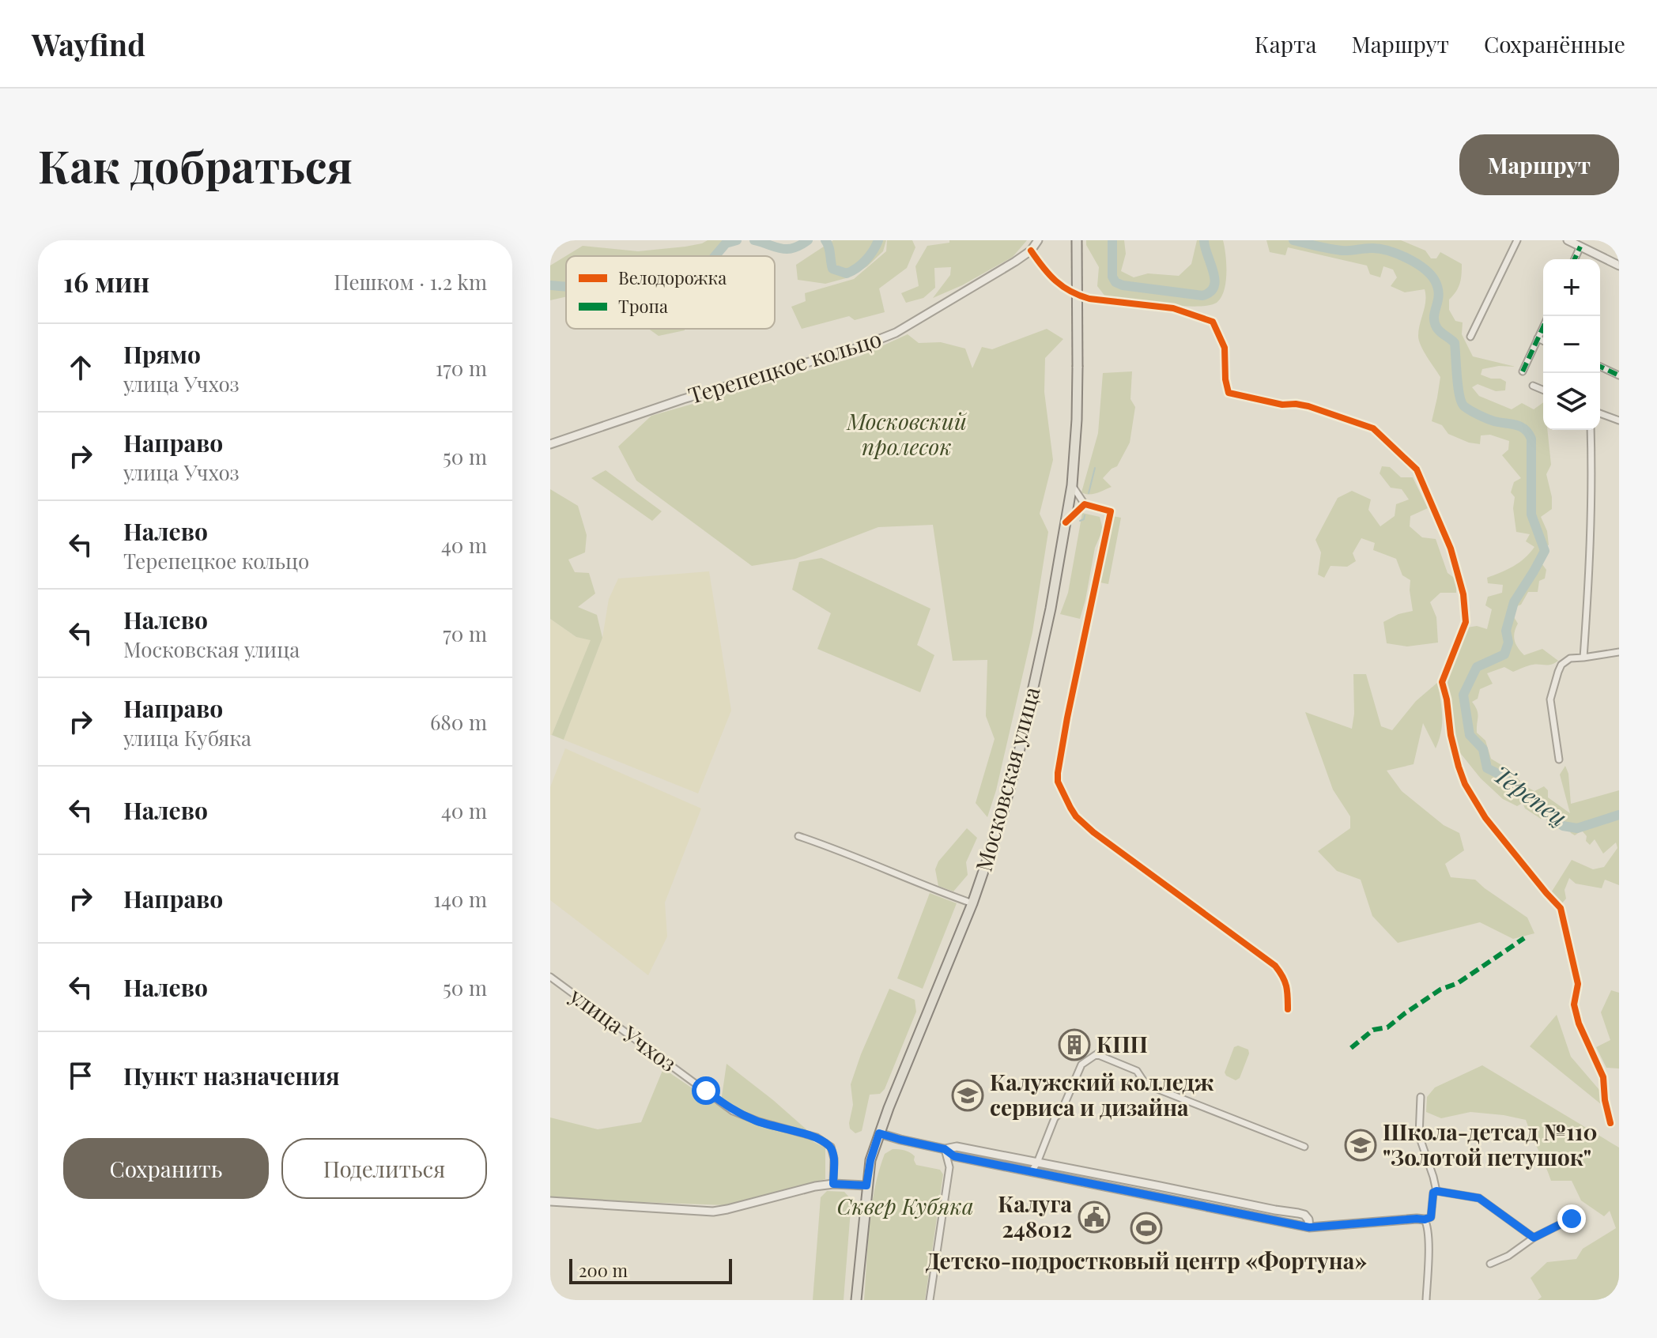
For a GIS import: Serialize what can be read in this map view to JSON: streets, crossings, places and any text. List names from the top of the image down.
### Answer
{
  "streets": {
    "main road": ["Московская улица"],
    "street": ["Терепецкое кольцо", "улица Учхоз"]
  },
  "water": ["Терепец"],
  "parks": ["Московский пролесок", "Сквер Кубяка"],
  "places": {
    "building": ["КПП"],
    "school or university": ["Калужский колледж сервиса и дизайна", "Школа-детсад №110 \"Золотой петушок\""],
    "public building": ["Калуга 248012"],
    "sports": ["Детско-подростковый центр «Фортуна»"]
  },
  "legend": ["Велодорожка", "Тропа"],
  "scale_bar": "200 m",
  "page": {
    "header": "Wayfind",
    "nav": ["Карта", "Маршрут", "Сохранённые"],
    "buttons": [
      "Маршрут",
      ["Сохранить", "Поделиться"]
    ],
    "title": "Как добраться",
    "heading": ["16 мин", "Пешком · 1.2 km"],
    "map_buttons": ["+", "−"],
    "list": [
      ["Прямо", "улица Учхоз", "170 m"],
      ["Направо", "улица Учхоз", "50 m"],
      ["Налево", "Терепецкое кольцо", "40 m"],
      ["Налево", "Московская улица", "70 m"],
      ["Направо", "улица Кубяка", "680 m"],
      ["Налево", "40 m"],
      ["Направо", "140 m"],
      ["Налево", "50 m"],
      "Пункт назначения"
    ],
    "scale": "200 m"
  }
}
